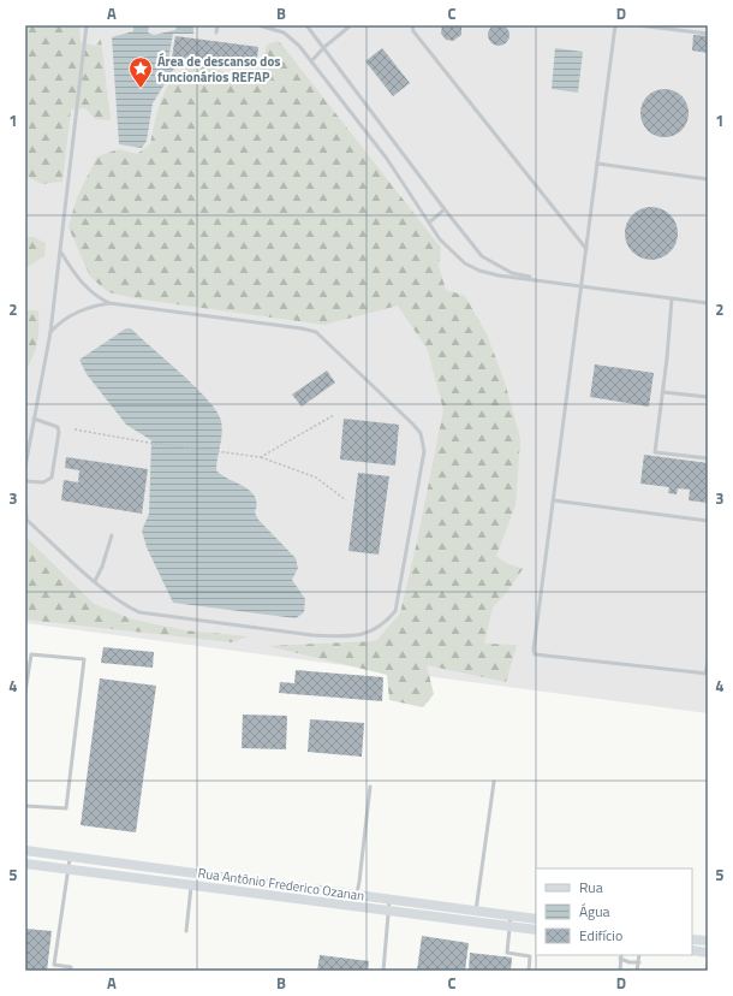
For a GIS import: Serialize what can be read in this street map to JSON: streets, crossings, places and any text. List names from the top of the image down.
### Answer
{
  "streets": {
    "main road": ["Rua Antônio Frederico Ozanan"]
  },
  "places": {
    "place": ["Área de descanso dos funcionários REFAP"]
  },
  "legend": ["Rua", "Água", "Edifício"],
  "grid": {
    "columns": [
      "A",
      "B",
      "C",
      "D"
    ],
    "rows": [
      "1",
      "2",
      "3",
      "4",
      "5"
    ]
  }
}
